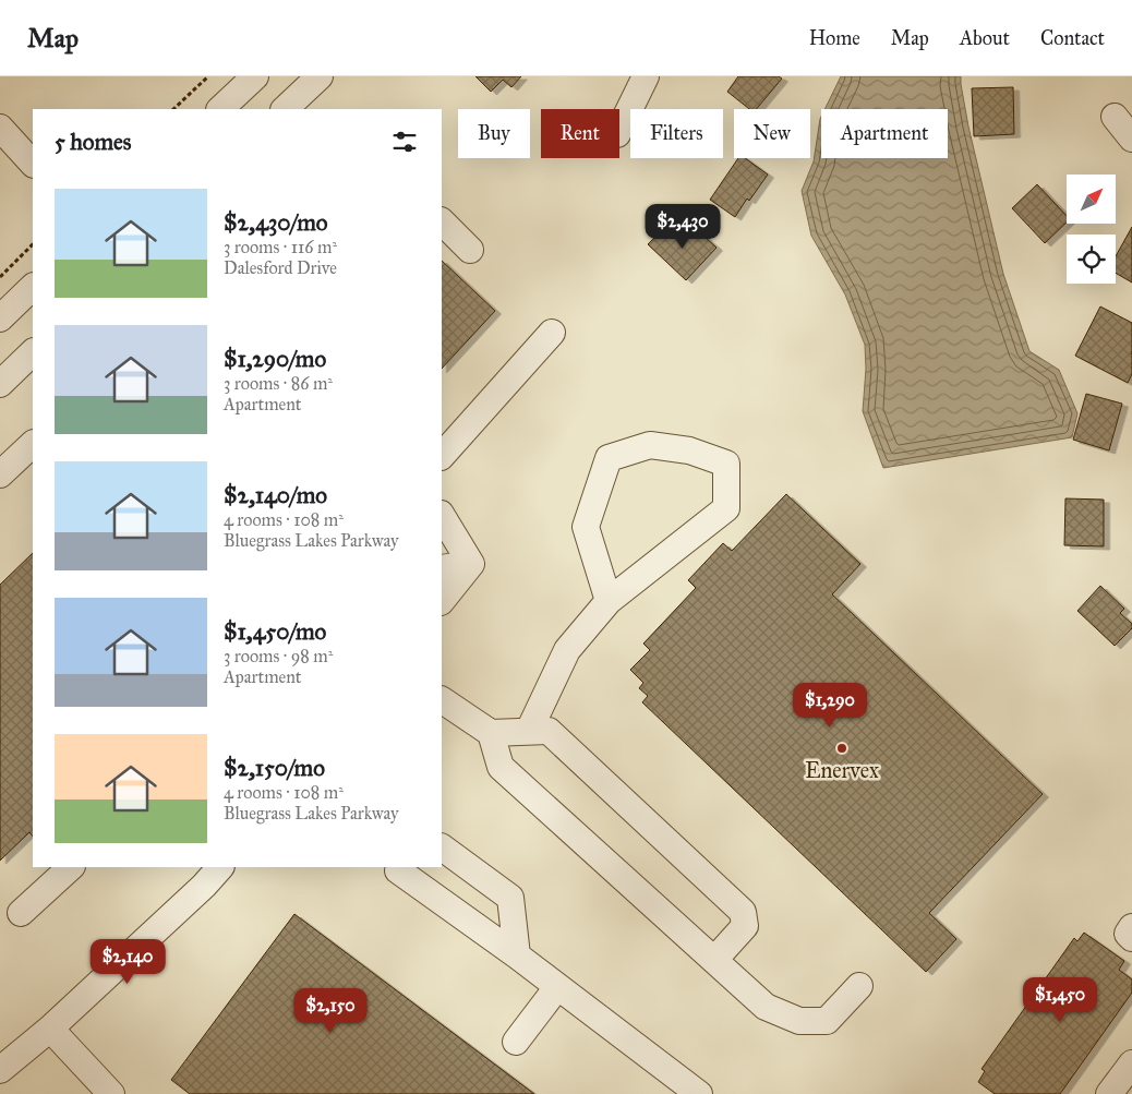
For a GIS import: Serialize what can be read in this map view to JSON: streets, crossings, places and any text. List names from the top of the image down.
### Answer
{
  "places": ["Enervex"],
  "north": "top right",
  "page": {
    "header": "Map",
    "nav": [
      "Home",
      "Map",
      "About",
      "Contact"
    ],
    "chip": [
      "Buy",
      "Rent",
      "Filters",
      "New",
      "Apartment"
    ],
    "heading": "5 homes",
    "list": [
      {
        "name": "$2,430/mo",
        "note": "3 rooms · 116 m² · Dalesford Drive"
      },
      {
        "name": "$1,290/mo",
        "note": "3 rooms · 86 m² · Apartment"
      },
      {
        "name": "$2,140/mo",
        "note": "4 rooms · 108 m² · Bluegrass Lakes Parkway"
      },
      {
        "name": "$1,450/mo",
        "note": "3 rooms · 98 m² · Apartment"
      },
      {
        "name": "$2,150/mo",
        "note": "4 rooms · 108 m² · Bluegrass Lakes Parkway"
      }
    ],
    "price": [
      "$2,430",
      "$1,290",
      "$2,140",
      "$1,450",
      "$2,150"
    ]
  }
}
